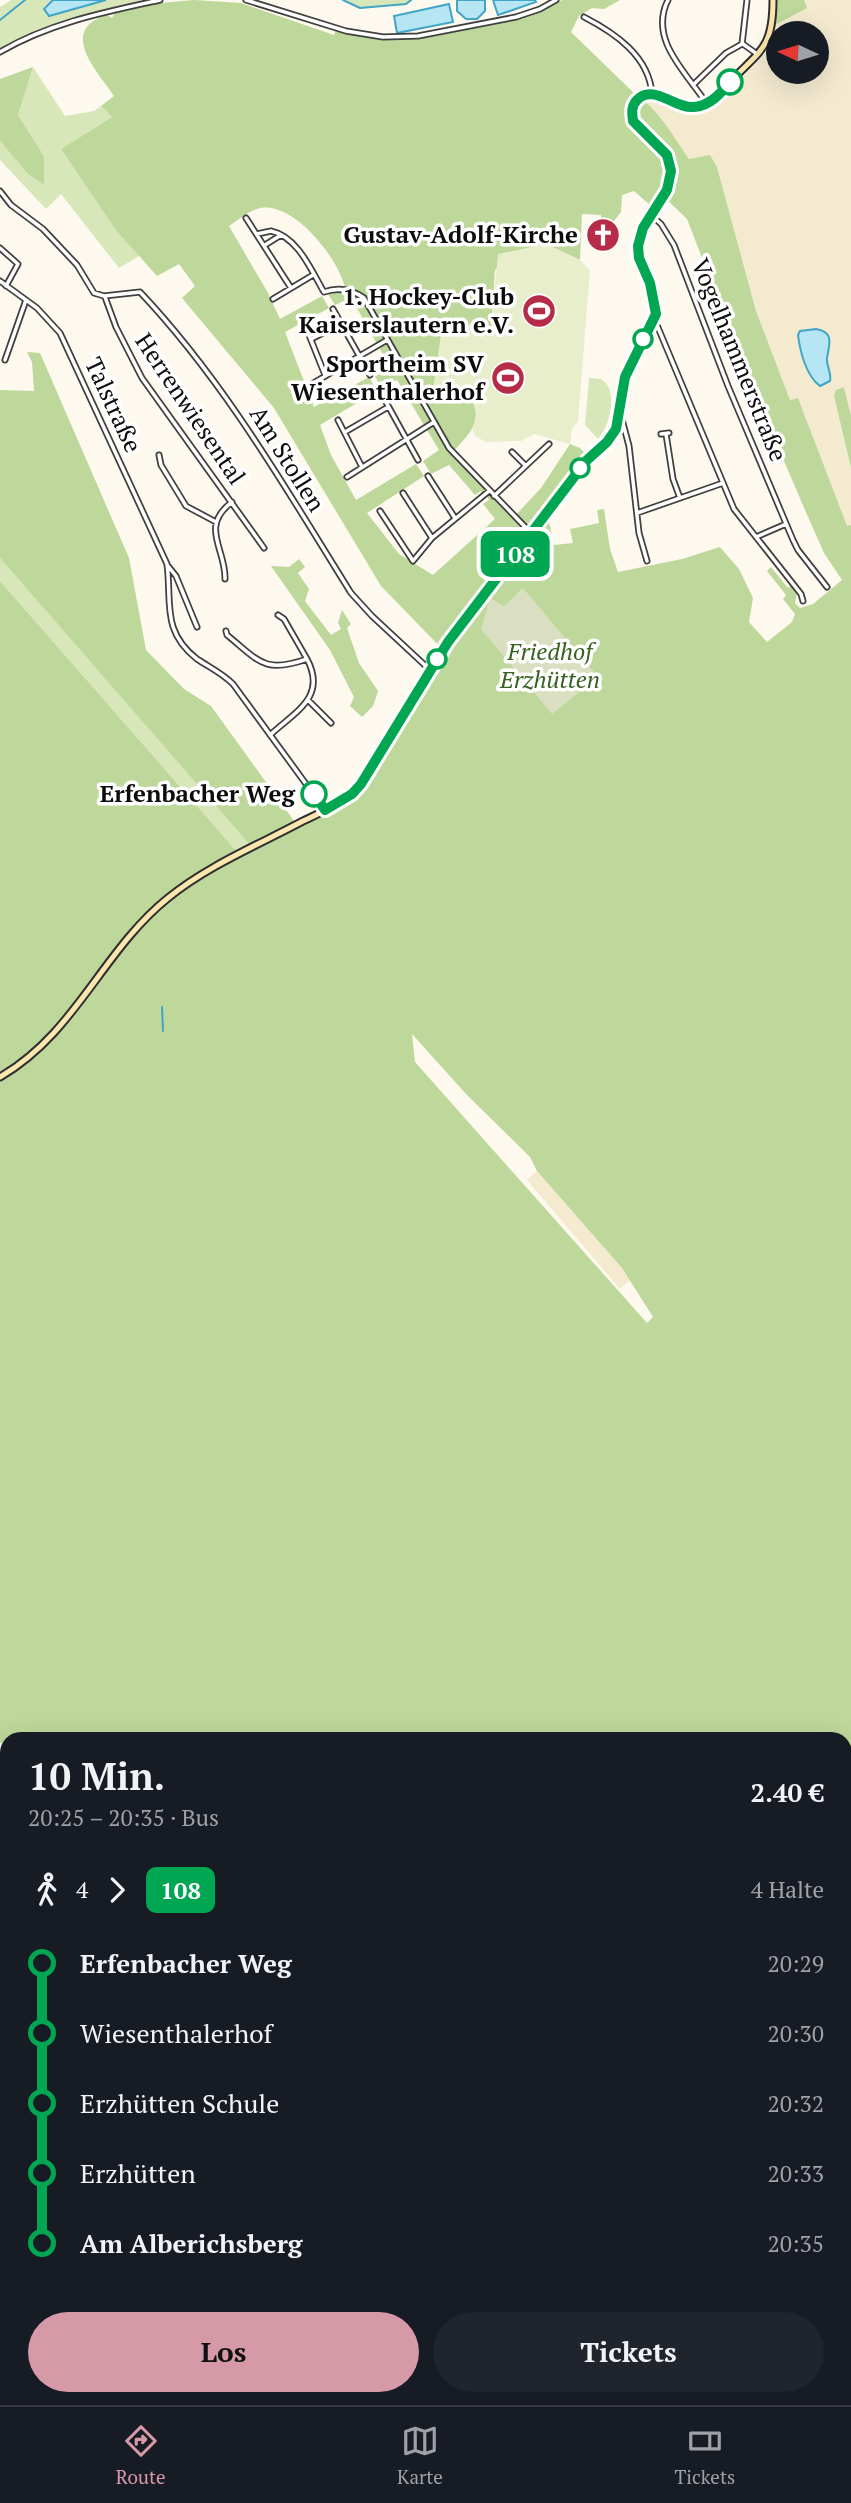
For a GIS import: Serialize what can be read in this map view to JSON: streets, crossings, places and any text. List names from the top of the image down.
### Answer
{
  "streets": {
    "street": [
      "Vogelhammerstraße",
      "Talstraße",
      "Herrenwiesental",
      "Am Stollen"
    ]
  },
  "crossings": [
    ["Herrenwiesental", "Am Stollen"]
  ],
  "parks": ["Friedhof Erzhütten"],
  "places": {
    "church": ["Gustav-Adolf-Kirche"],
    "sports": ["1. Hockey-Club Kaiserslautern e.V.", "Sportheim SV Wiesenthalerhof"],
    "other": ["Erfenbacher Weg"]
  },
  "lines": ["bus line 108"],
  "north": "left",
  "page": {
    "on_map": "108",
    "heading": ["10 Min.", "20:25 – 20:35 · Bus", "2.40 €"],
    "legs": ["4", "108", "4 Halte"],
    "list": [
      {
        "name": "Erfenbacher Weg",
        "value": "20:29"
      },
      {
        "name": "Wiesenthalerhof",
        "value": "20:30"
      },
      {
        "name": "Erzhütten Schule",
        "value": "20:32"
      },
      {
        "name": "Erzhütten",
        "value": "20:33"
      },
      {
        "name": "Am Alberichsberg",
        "value": "20:35"
      }
    ],
    "buttons": ["Los", "Tickets"],
    "tabs": ["Route", "Karte", "Tickets"]
  }
}
